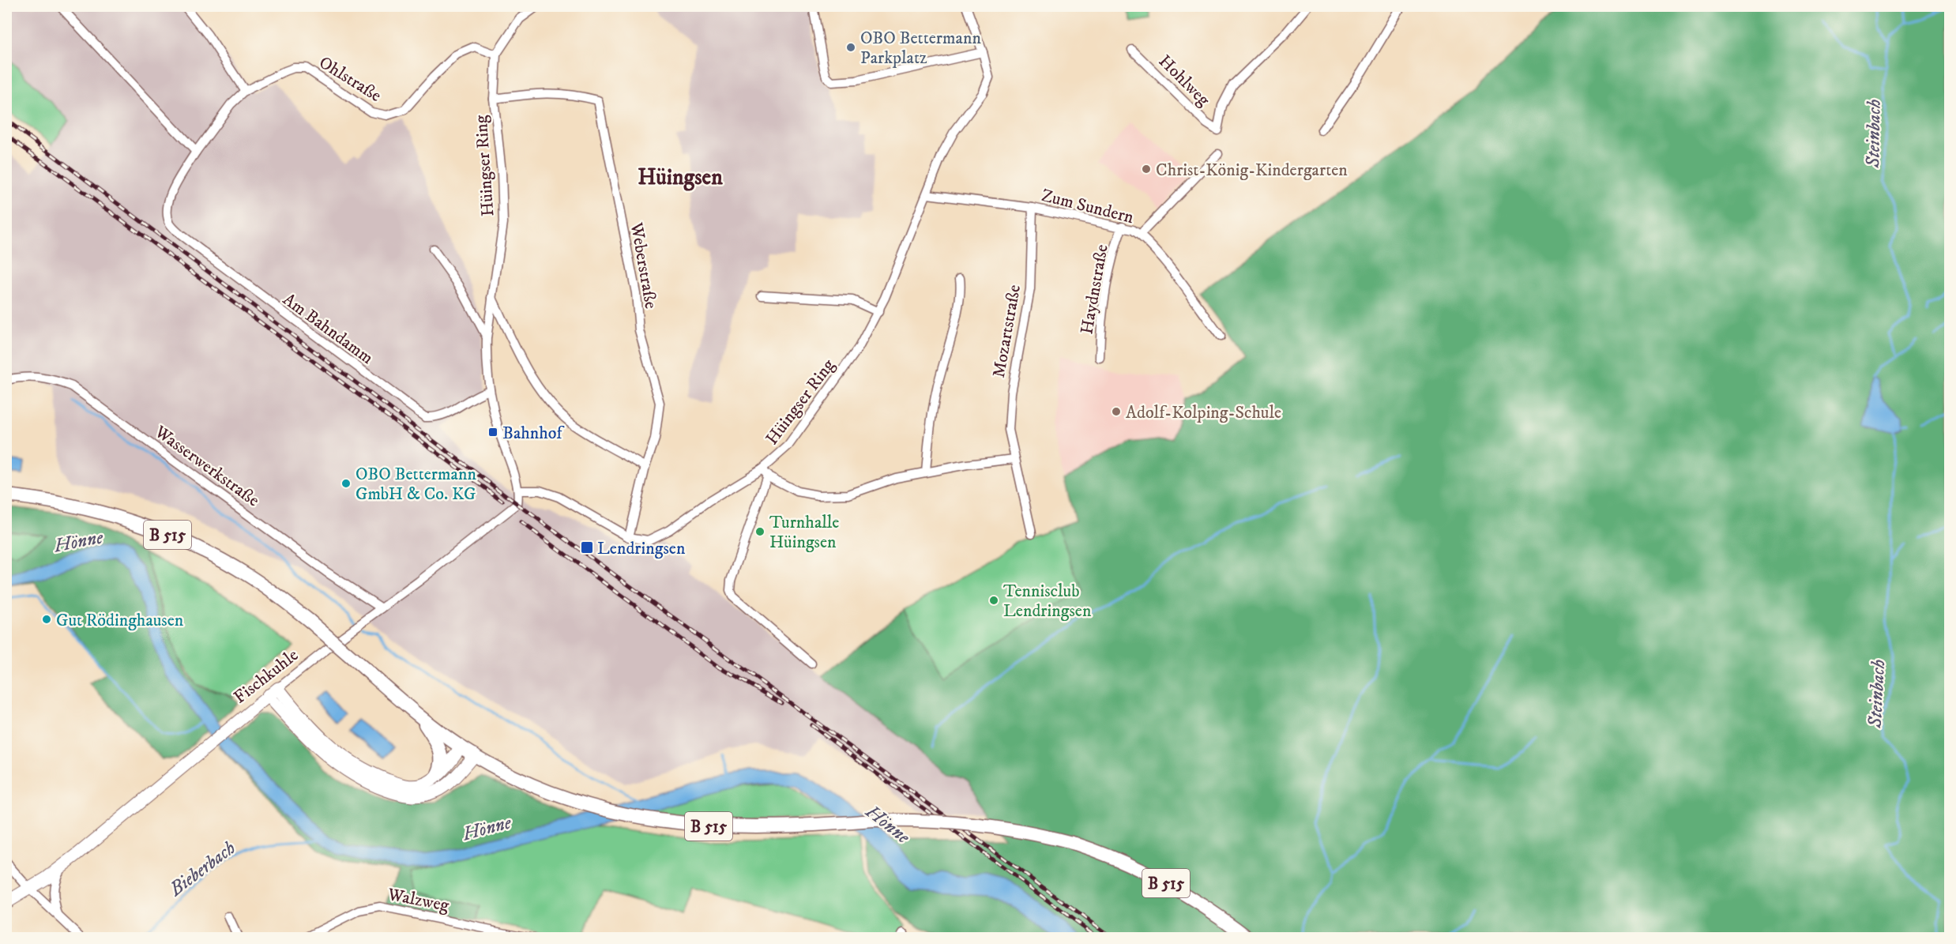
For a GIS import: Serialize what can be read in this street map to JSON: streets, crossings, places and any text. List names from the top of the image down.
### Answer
{
  "streets": {
    "main road": ["B 515", "Fischkuhle"],
    "street": [
      "Ohlstraße",
      "Hohlweg",
      "Hüingser Ring",
      "Zum Sundern",
      "Weberstraße",
      "Haydnstraße",
      "Am Bahndamm",
      "Mozartstraße",
      "Wasserwerkstraße",
      "Walzweg"
    ]
  },
  "crossings": [
    ["Ohlstraße", "Hüingser Ring"],
    ["Ohlstraße", "Am Bahndamm"],
    ["Hüingser Ring", "Zum Sundern"],
    ["Hüingser Ring", "Weberstraße"],
    ["Hüingser Ring", "Am Bahndamm"],
    ["Hüingser Ring", "Fischkuhle"],
    ["Zum Sundern", "Haydnstraße"],
    ["Zum Sundern", "Mozartstraße"],
    ["Wasserwerkstraße", "Fischkuhle"]
  ],
  "districts": ["Hüingsen"],
  "water": ["Steinbach", "Hönne", "Bieberbach"],
  "places": {
    "other": [
      "OBO Bettermann Parkplatz",
      "Christ-König-Kindergarten",
      "Adolf-Kolping-Schule",
      "OBO Bettermann GmbH & Co. KG",
      "Turnhalle Hüingsen",
      "Tennisclub Lendringsen",
      "Gut Rödinghausen"
    ],
    "transit": ["Bahnhof", "Lendringsen"]
  }
}
